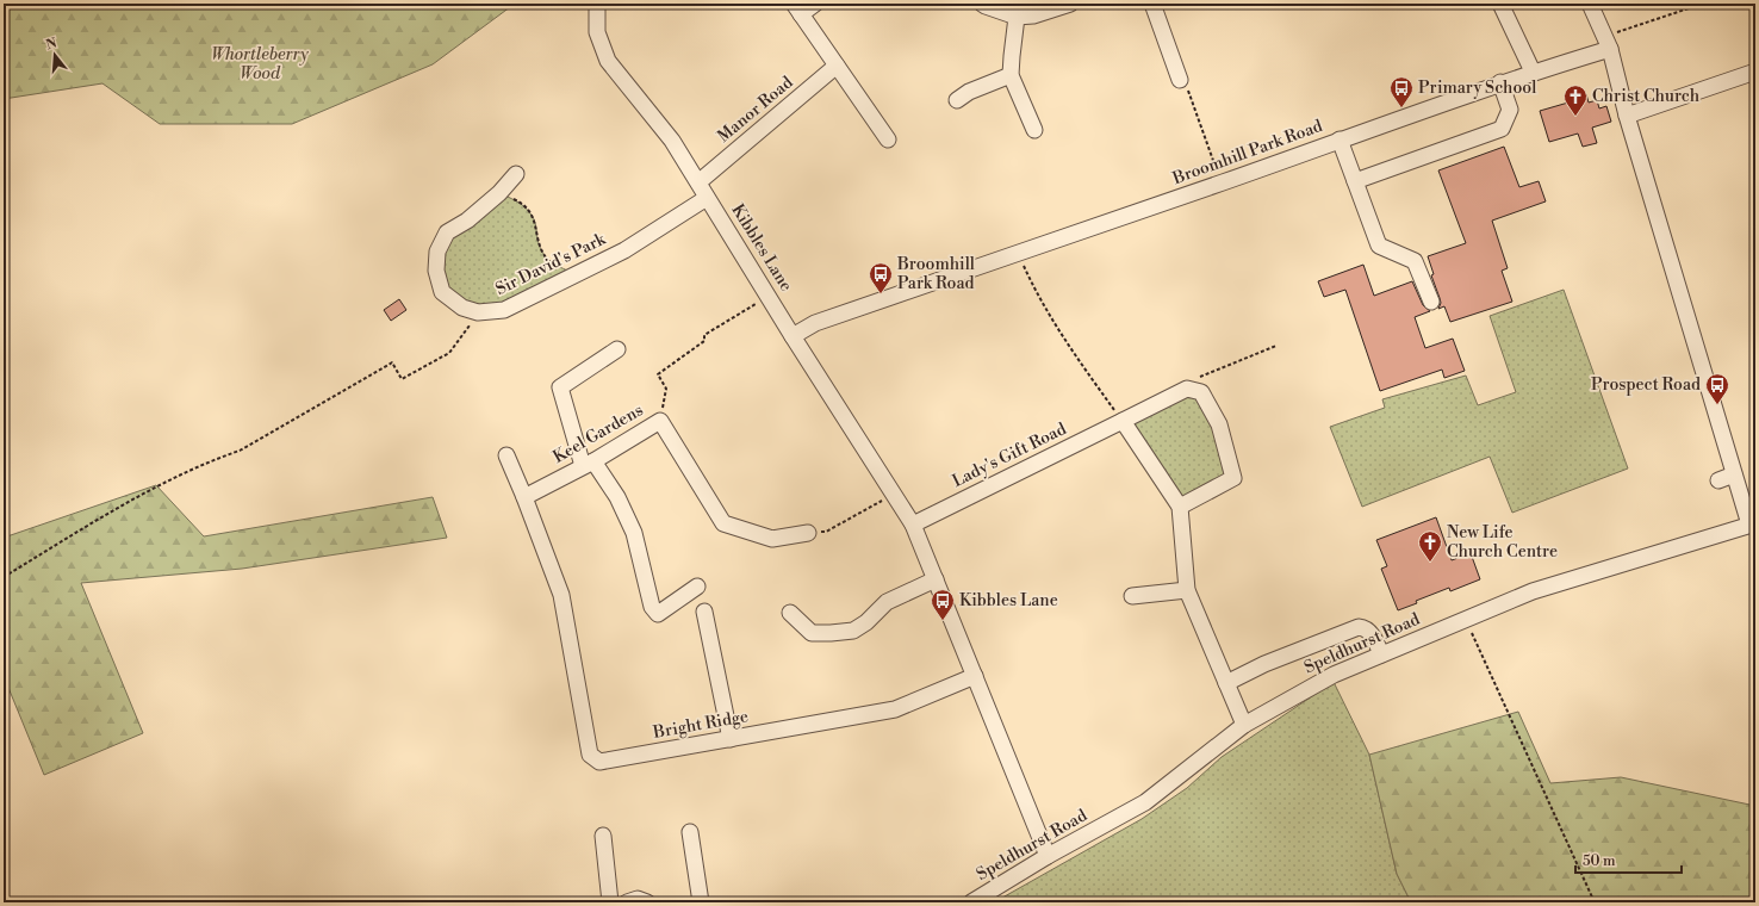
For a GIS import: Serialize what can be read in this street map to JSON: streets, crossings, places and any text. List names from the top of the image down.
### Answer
{
  "streets": {
    "street": [
      "Manor Road",
      "Broomhill Park Road",
      "Kibbles Lane",
      "Sir David's Park",
      "Keel Gardens",
      "Lady's Gift Road",
      "Speldhurst Road",
      "Bright Ridge"
    ]
  },
  "crossings": [
    ["Manor Road", "Kibbles Lane"],
    ["Broomhill Park Road", "Kibbles Lane"],
    ["Kibbles Lane", "Sir David's Park"],
    ["Kibbles Lane", "Lady's Gift Road"],
    ["Kibbles Lane", "Speldhurst Road"],
    ["Kibbles Lane", "Bright Ridge"],
    ["Keel Gardens", "Bright Ridge"]
  ],
  "parks": ["Whortleberry Wood"],
  "places": {
    "bus stop": [
      "Primary School",
      "Broomhill Park Road",
      "Prospect Road",
      "Kibbles Lane"
    ],
    "church": ["Christ Church", "New Life Church Centre"]
  },
  "scale_bar": "50 m",
  "north": "top"
}
